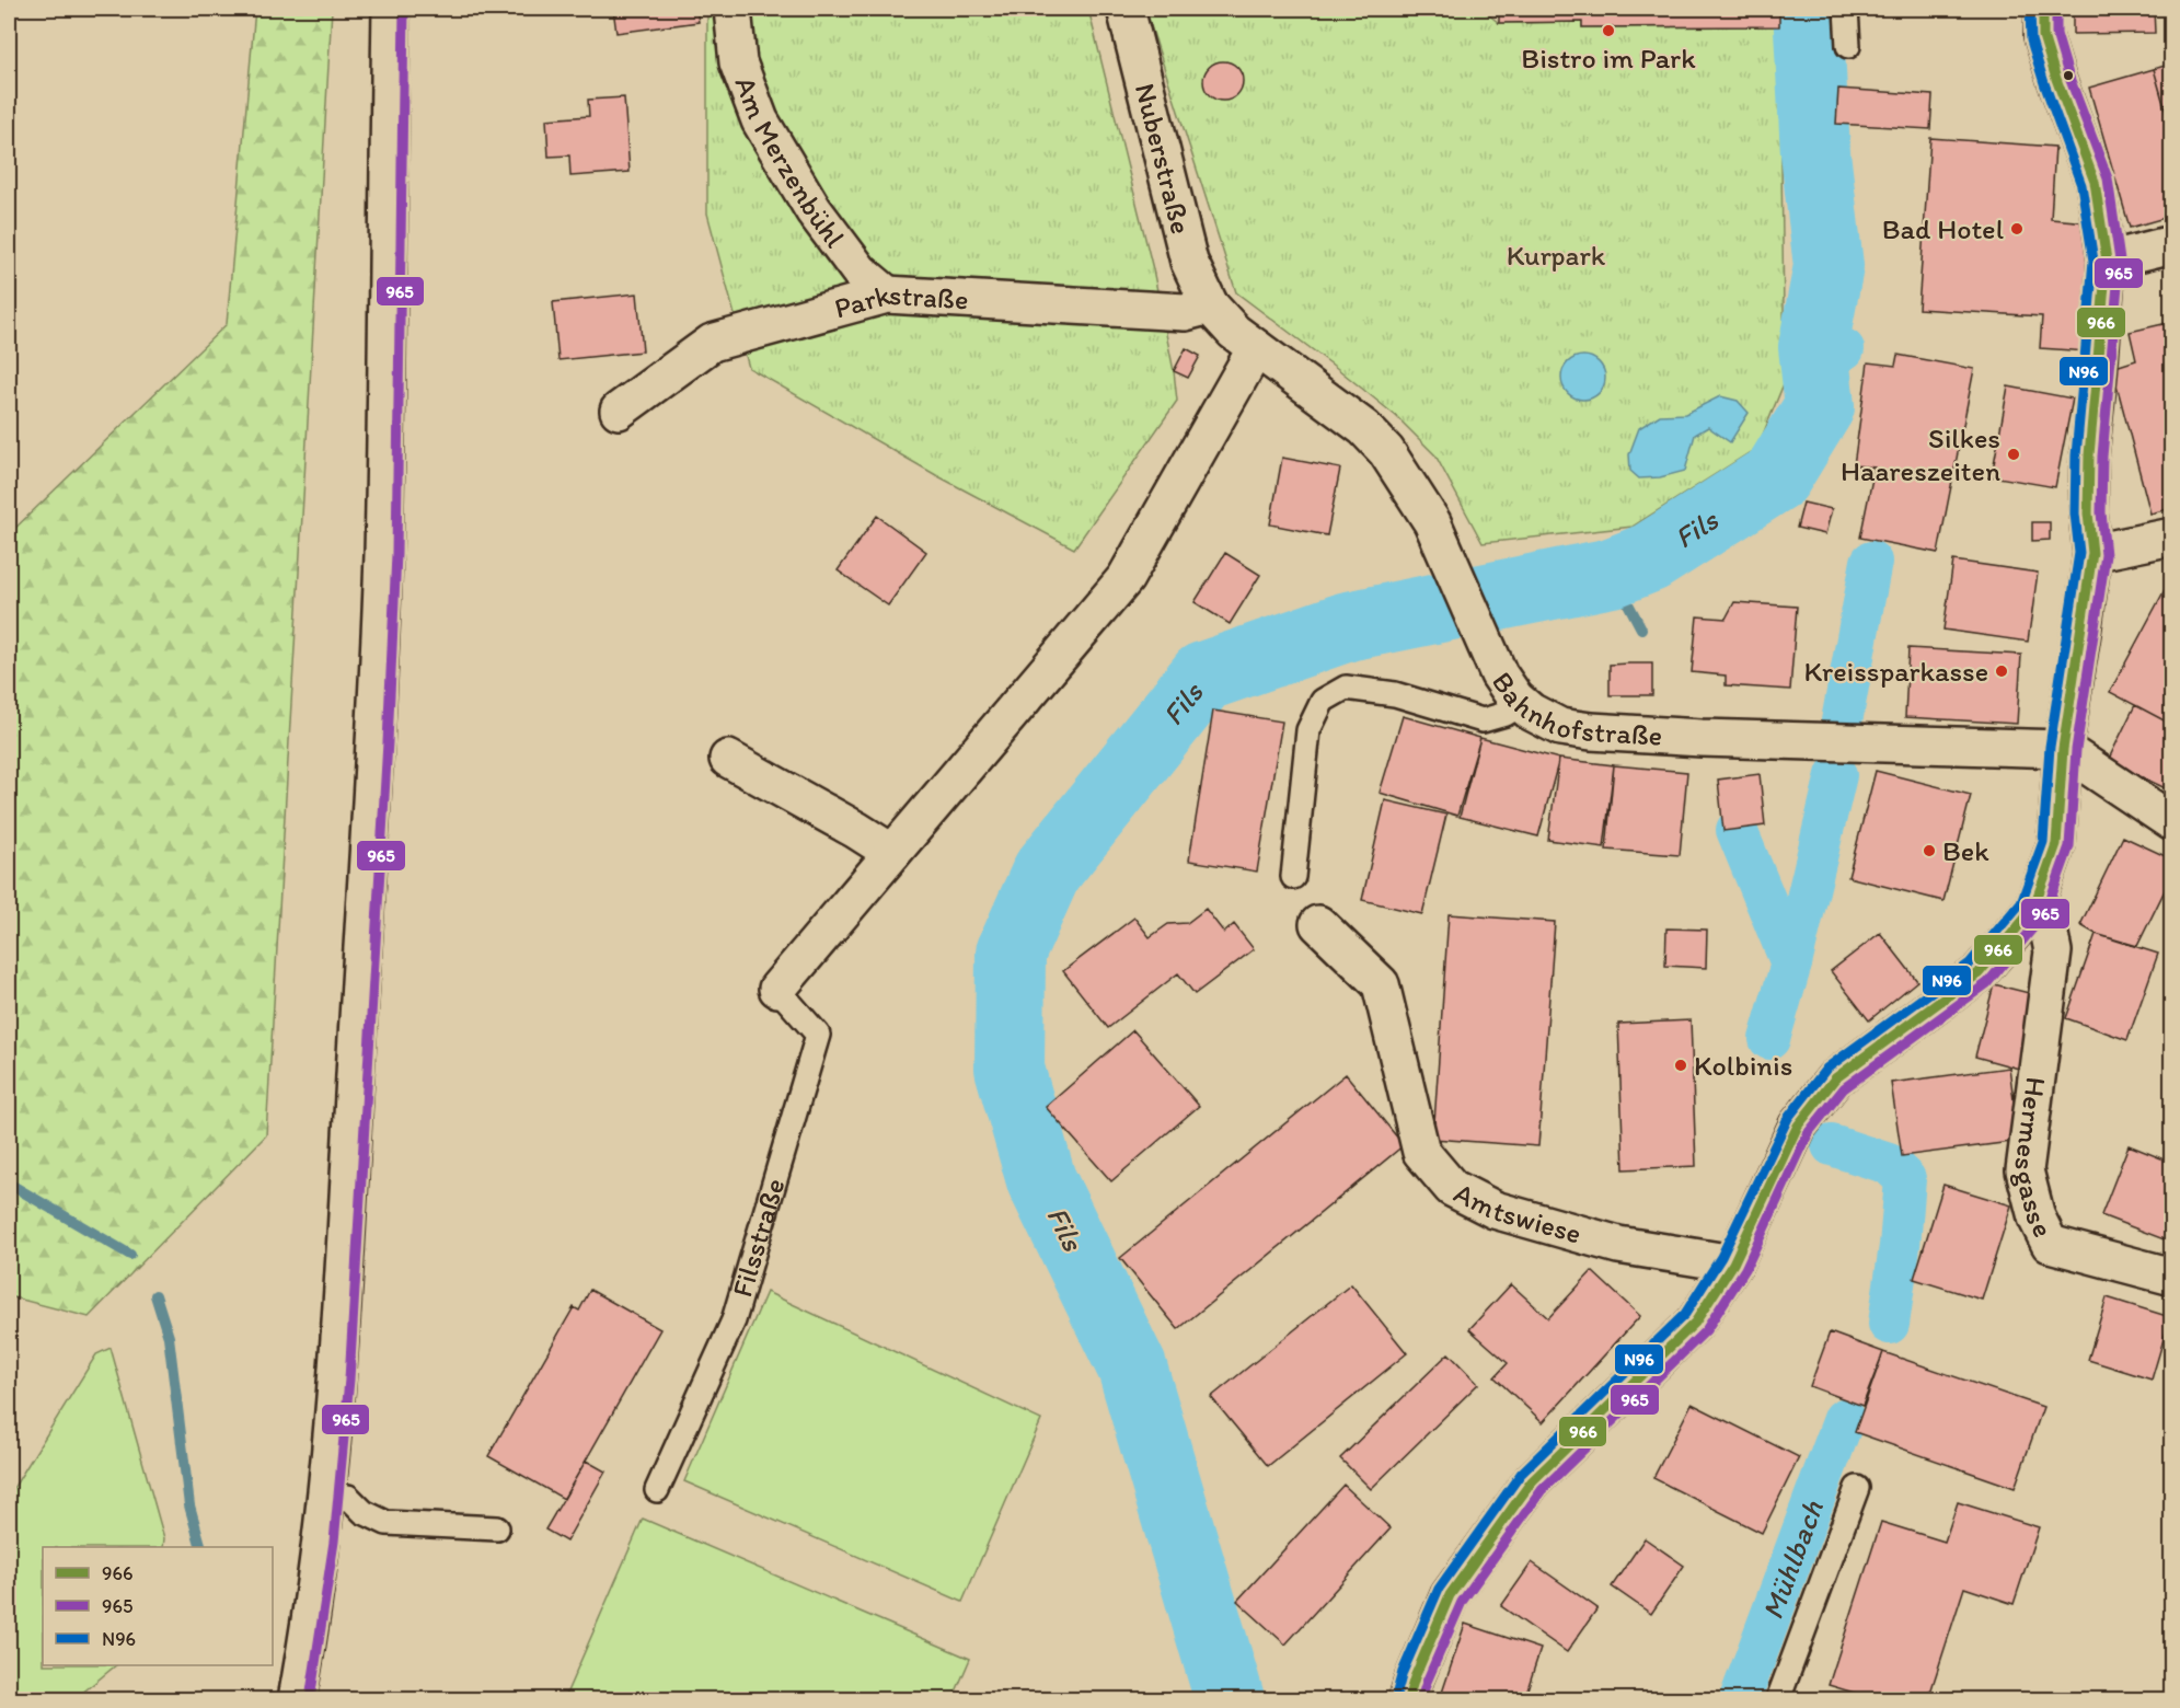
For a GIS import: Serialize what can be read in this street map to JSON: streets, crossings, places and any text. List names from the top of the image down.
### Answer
{
  "streets": {
    "street": [
      "Nuberstraße",
      "Am Merzenbühl",
      "Parkstraße",
      "Bahnhofstraße",
      "Hermesgasse",
      "Amtswiese"
    ],
    "lane": ["Filsstraße"]
  },
  "crossings": [
    ["Nuberstraße", "Parkstraße"],
    ["Nuberstraße", "Bahnhofstraße"],
    ["Am Merzenbühl", "Parkstraße"],
    ["Parkstraße", "Bahnhofstraße"]
  ],
  "water": ["Fils", "Mühlbach"],
  "parks": ["Kurpark"],
  "places": [
    "Bistro im Park",
    "Bad Hotel",
    "Silkes Haareszeiten",
    "Kreissparkasse",
    "Bek",
    "Kolbinis"
  ],
  "lines": ["transit line 966", "transit line 965", "transit line N96"],
  "legend": ["966", "965", "N96"]
}
